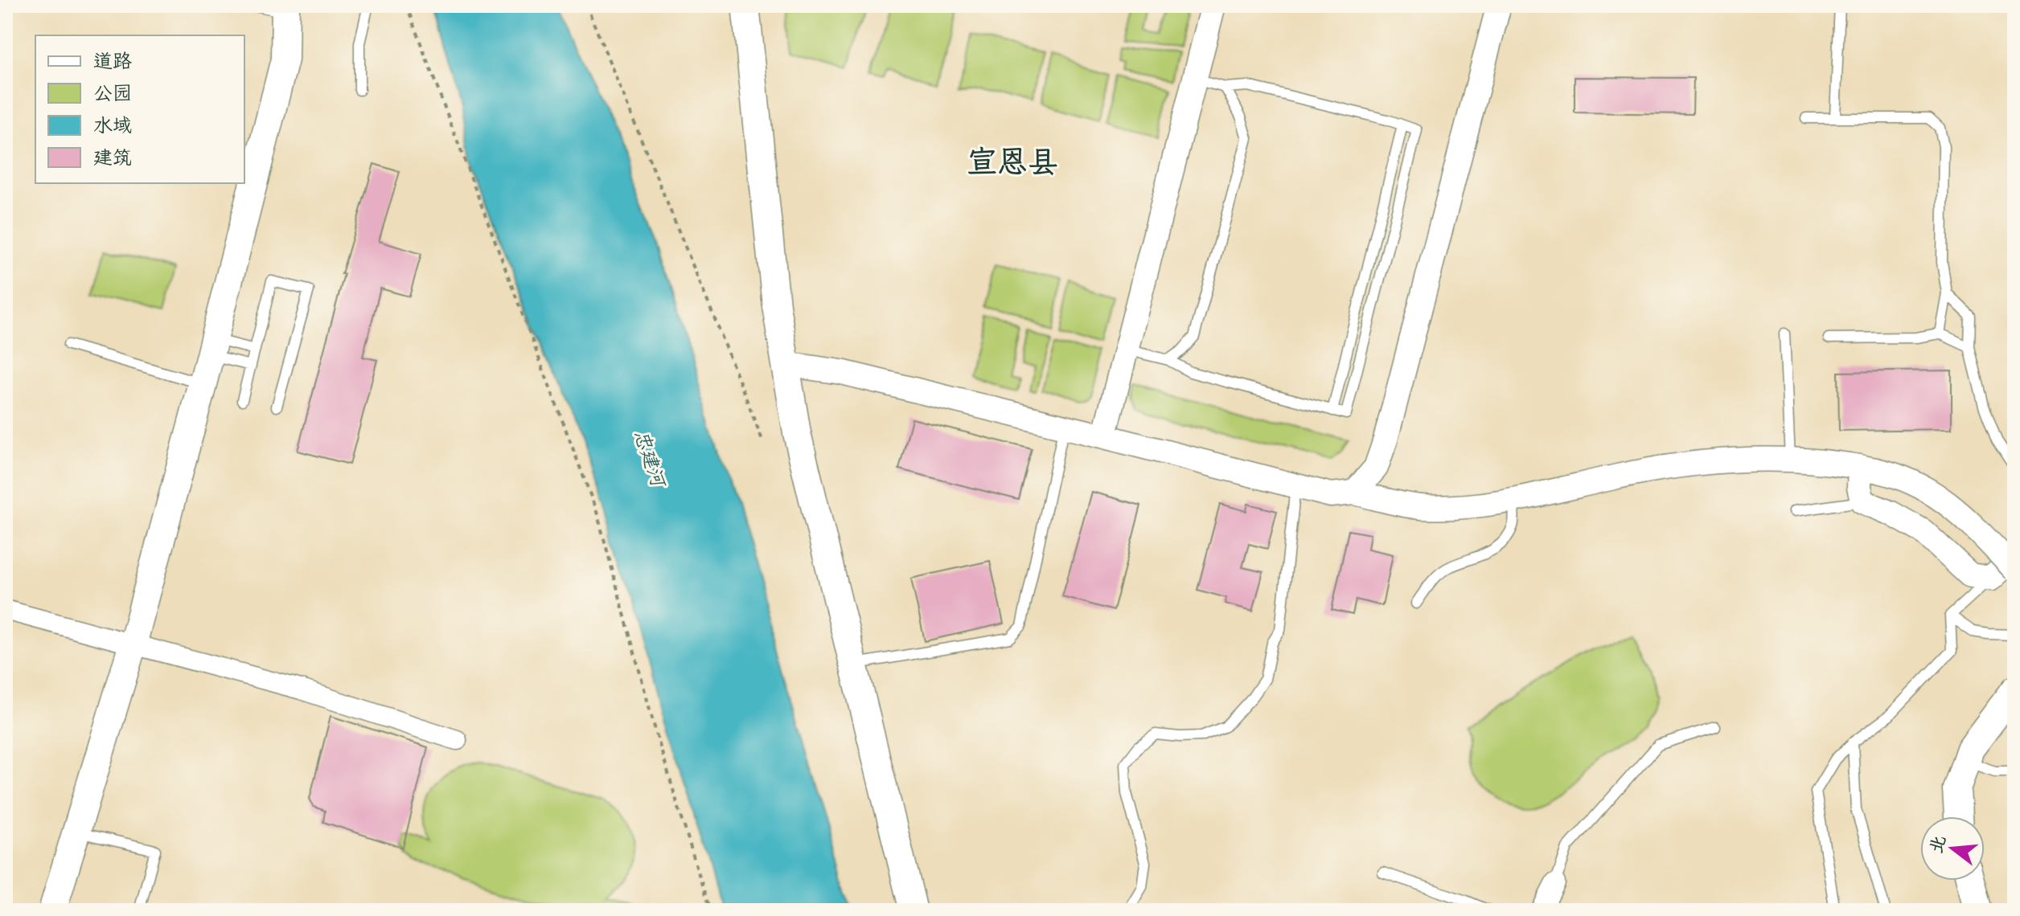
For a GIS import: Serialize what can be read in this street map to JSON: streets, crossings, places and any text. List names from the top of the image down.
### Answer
{
  "districts": ["宣恩县"],
  "water": ["忠建河"],
  "legend": [
    "道路",
    "公园",
    "水域",
    "建筑"
  ],
  "north": "left"
}
